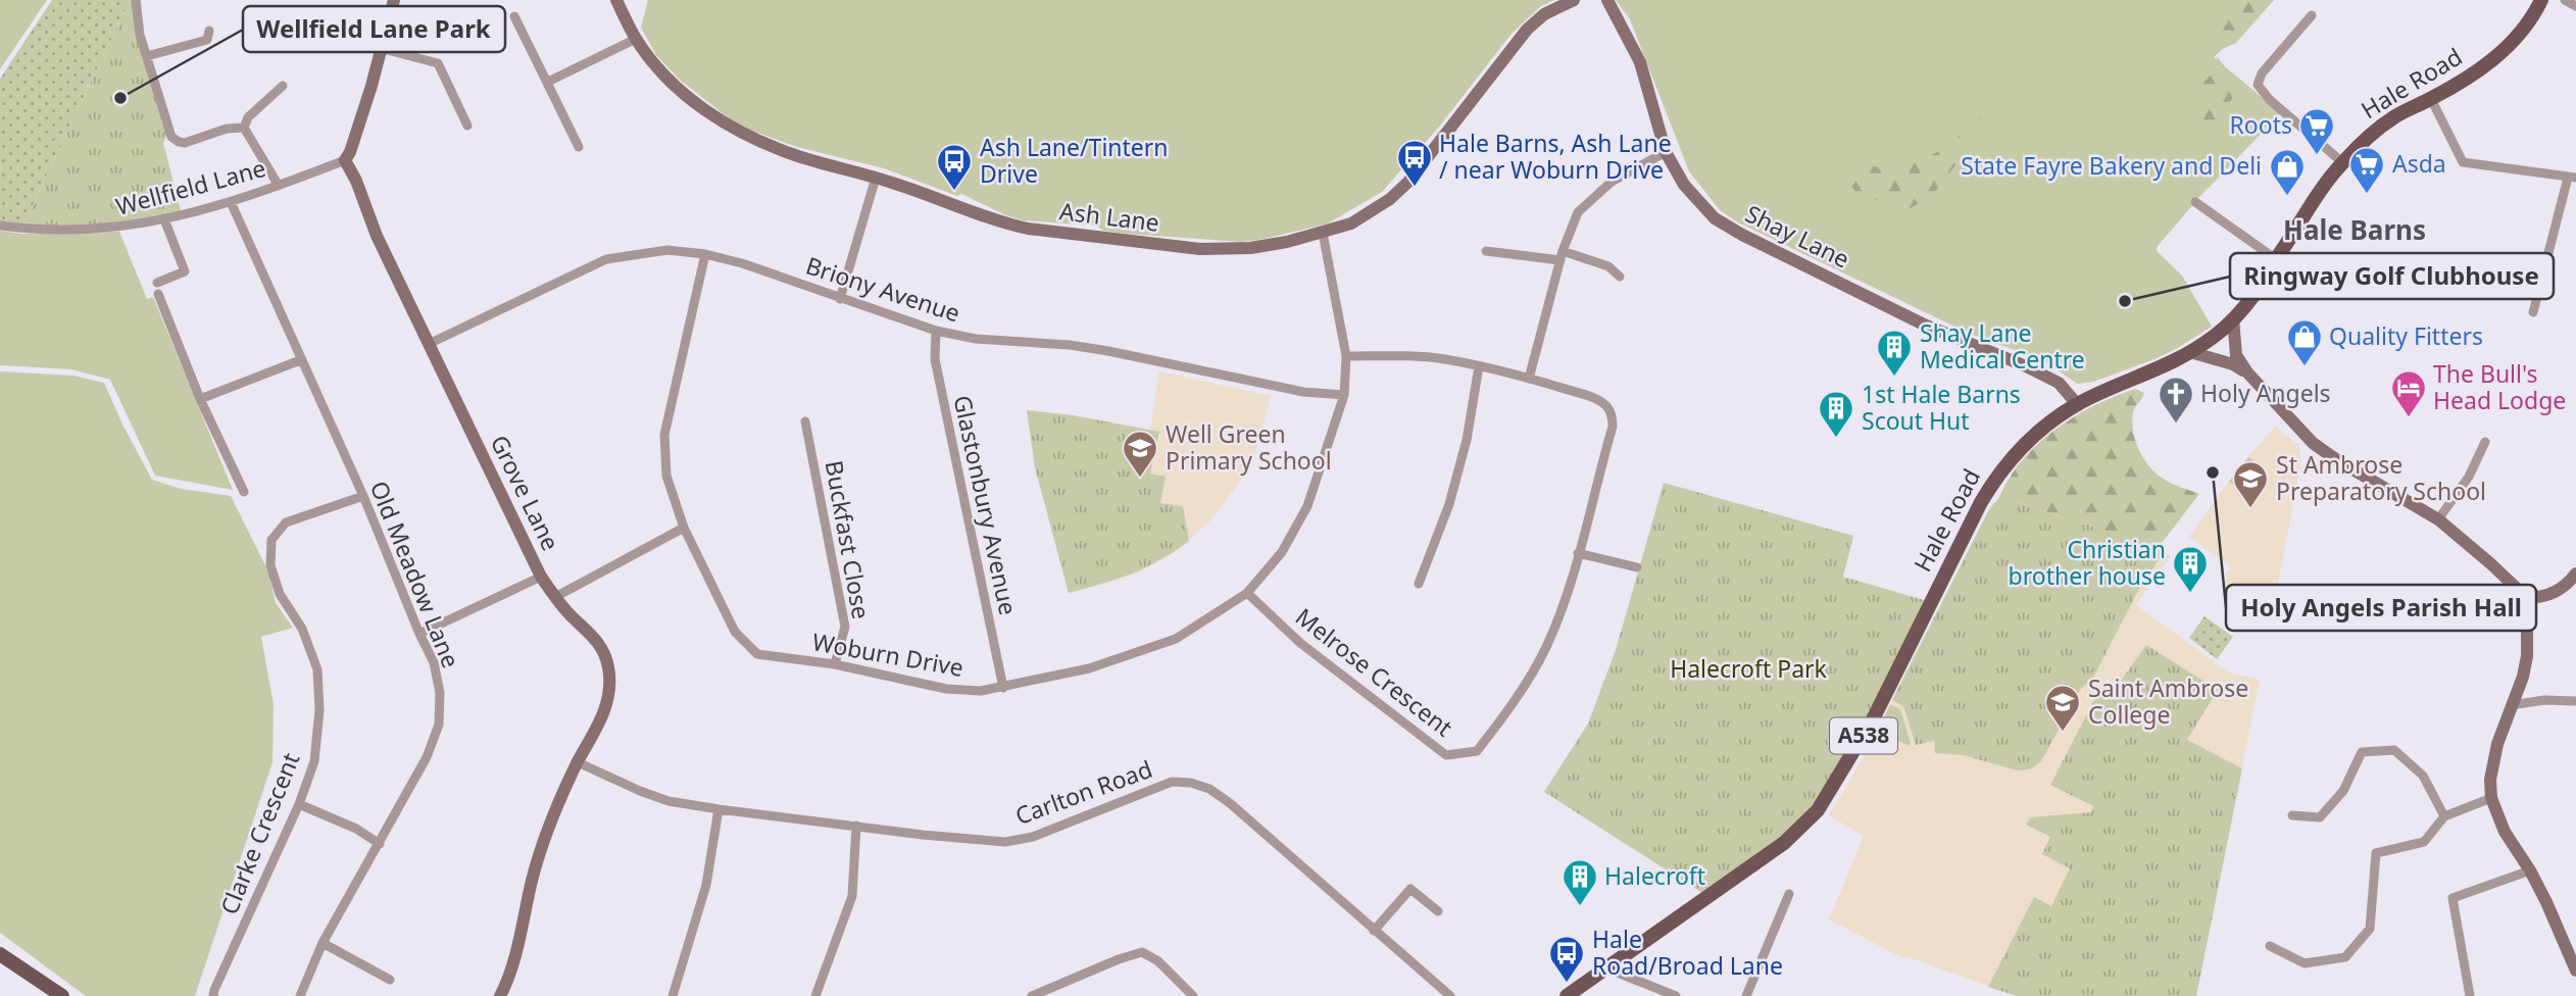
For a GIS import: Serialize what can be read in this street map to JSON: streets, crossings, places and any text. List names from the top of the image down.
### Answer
{
  "streets": {
    "main road": ["Hale Road", "A538"],
    "street": [
      "Wellfield Lane",
      "Ash Lane",
      "Shay Lane",
      "Briony Avenue",
      "Grove Lane",
      "Glastonbury Avenue",
      "Buckfast Close",
      "Old Meadow Lane",
      "Woburn Drive",
      "Melrose Crescent",
      "Carlton Road",
      "Clarke Crescent"
    ]
  },
  "crossings": [
    ["Hale Road", "Shay Lane"],
    ["Wellfield Lane", "Grove Lane"],
    ["Wellfield Lane", "Old Meadow Lane"],
    ["Ash Lane", "Woburn Drive"],
    ["Briony Avenue", "Grove Lane"],
    ["Briony Avenue", "Glastonbury Avenue"],
    ["Briony Avenue", "Woburn Drive"],
    ["Grove Lane", "Carlton Road"],
    ["Glastonbury Avenue", "Woburn Drive"],
    ["Buckfast Close", "Woburn Drive"],
    ["Old Meadow Lane", "Clarke Crescent"],
    ["Woburn Drive", "Melrose Crescent"]
  ],
  "districts": ["Hale Barns"],
  "parks": ["Halecroft Park"],
  "places": {
    "other": ["Wellfield Lane Park", "Ringway Golf Clubhouse", "Holy Angels Parish Hall"],
    "supermarket": ["Roots", "Asda"],
    "bus stop": ["Hale Barns, Ash Lane / near Woburn Drive", "Ash Lane/Tintern Drive", "Hale Road/Broad Lane"],
    "shop": ["State Fayre Bakery and Deli", "Quality Fitters"],
    "building": [
      "Shay Lane Medical Centre",
      "1st Hale Barns Scout Hut",
      "Christian brother house",
      "Halecroft"
    ],
    "hotel": ["The Bull's Head Lodge"],
    "church": ["Holy Angels"],
    "school or university": ["Well Green Primary School", "St Ambrose Preparatory School", "Saint Ambrose College"]
  }
}
